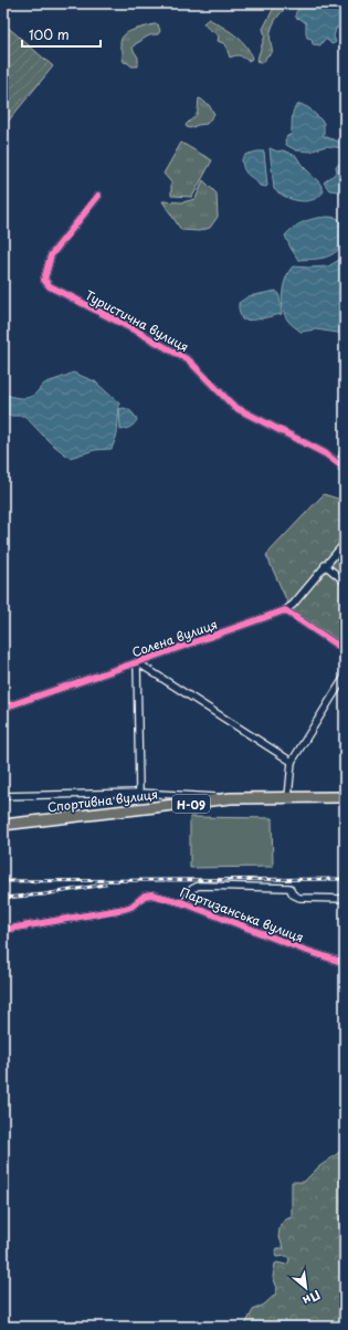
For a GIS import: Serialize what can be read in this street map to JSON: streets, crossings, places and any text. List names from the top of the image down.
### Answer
{
  "streets": {
    "main road": ["Спортивна вулиця", "Н-09"],
    "street": ["Туристична вулиця", "Солена вулиця", "Партизанська вулиця"]
  },
  "scale_bar": "100 m",
  "north": "bottom right"
}
